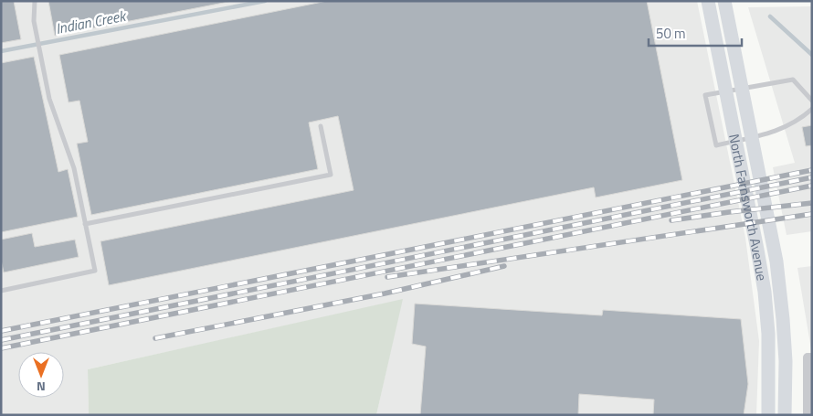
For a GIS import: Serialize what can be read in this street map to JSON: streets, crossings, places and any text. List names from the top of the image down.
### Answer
{
  "streets": {
    "main road": ["North Farnsworth Avenue"]
  },
  "water": ["Indian Creek"],
  "scale_bar": "50 m",
  "north": "bottom"
}
